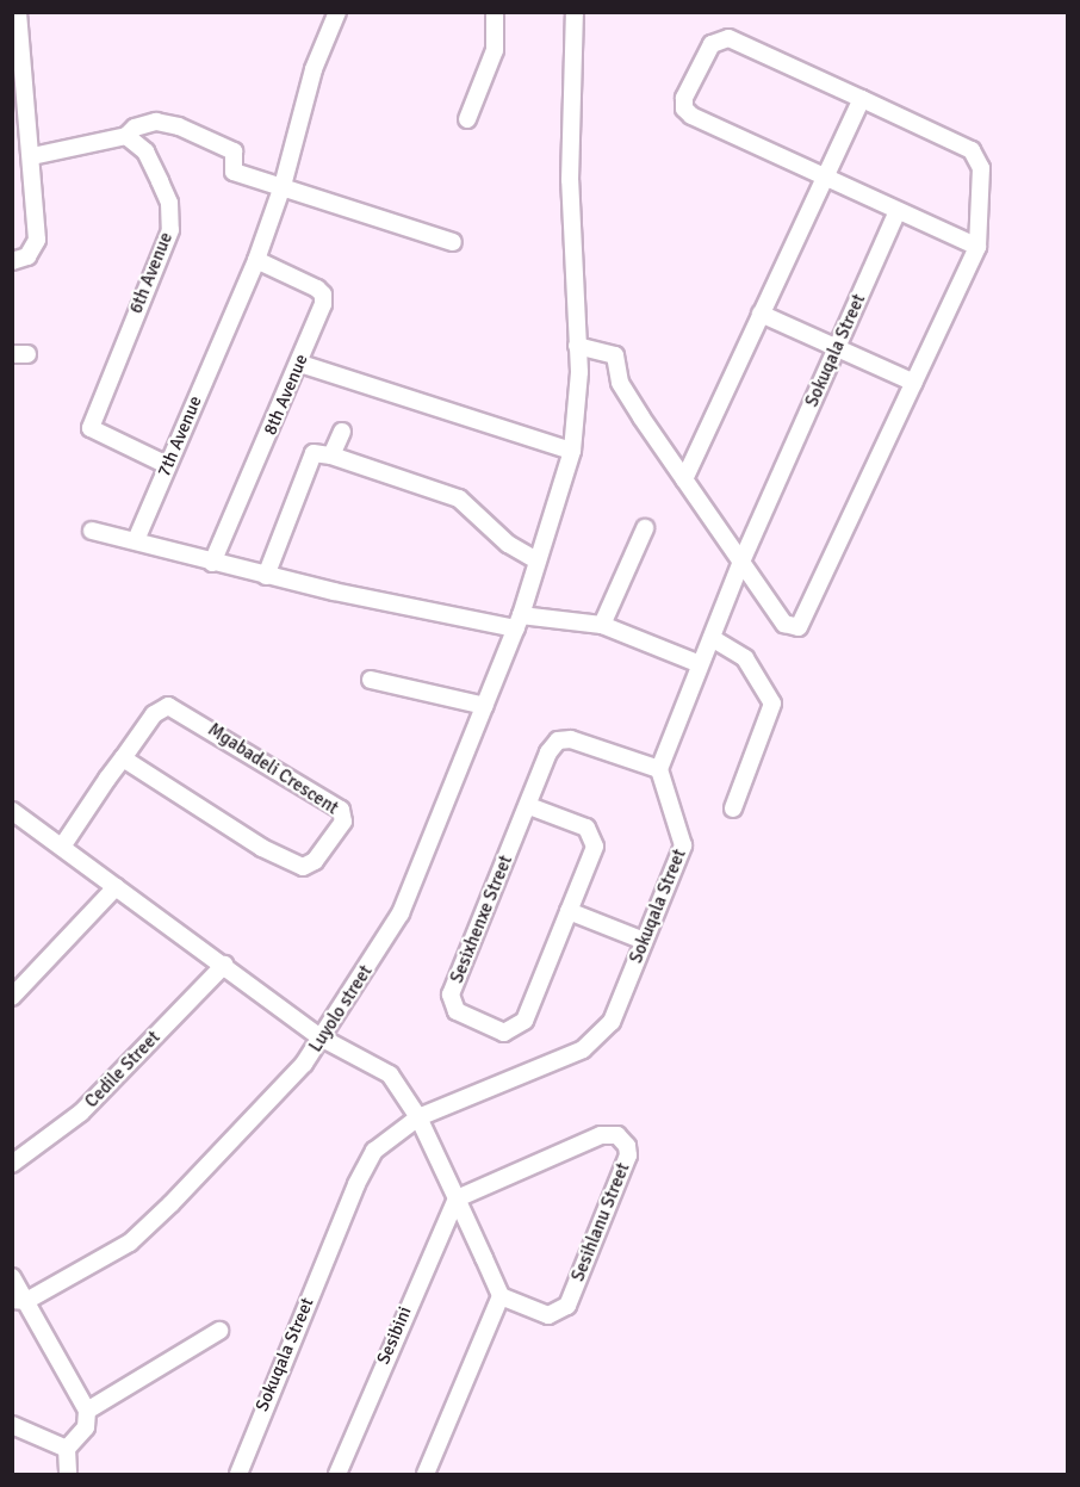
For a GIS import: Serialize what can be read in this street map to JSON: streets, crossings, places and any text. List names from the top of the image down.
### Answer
{
  "streets": {
    "street": [
      "6th Avenue",
      "Sokuqala Street",
      "8th Avenue",
      "7th Avenue",
      "Mgabadeli Crescent",
      "Sesixhenxe Street",
      "Luyolo street",
      "Cedile Street",
      "Sesihlanu Street",
      "Sesibini"
    ]
  },
  "crossings": [
    ["6th Avenue", "7th Avenue"],
    ["Sokuqala Street", "Sesixhenxe Street"],
    ["8th Avenue", "7th Avenue"],
    ["Sesihlanu Street", "Sesibini"]
  ]
}
